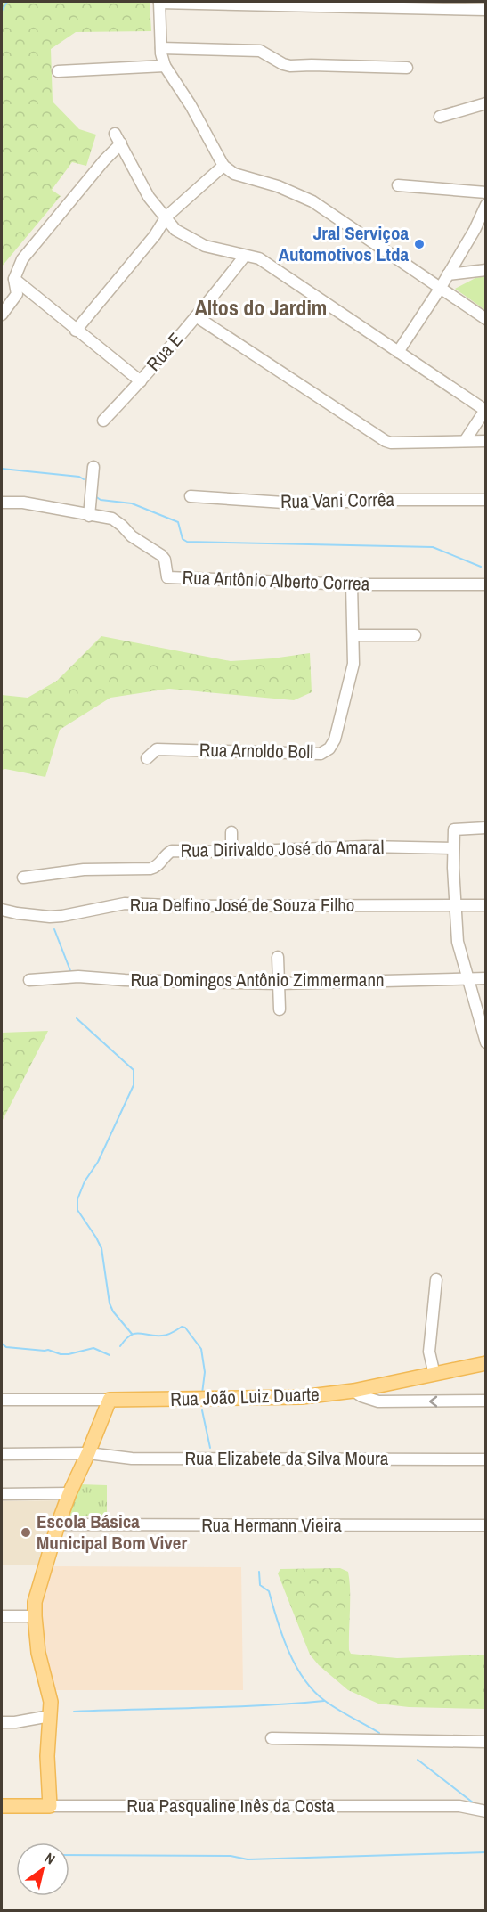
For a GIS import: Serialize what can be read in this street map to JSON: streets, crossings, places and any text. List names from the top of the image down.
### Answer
{
  "streets": {
    "main road": ["Rua João Luiz Duarte", "Rua Pasqualine Inês da Costa"],
    "street": [
      "Rua E",
      "Rua Vani Corrêa",
      "Rua Antônio Alberto Correa",
      "Rua Arnoldo Boll",
      "Rua Dirivaldo José do Amaral",
      "Rua Delfino José de Souza Filho",
      "Rua Domingos Antônio Zimmermann",
      "Rua Elizabete da Silva Moura",
      "Rua Hermann Vieira"
    ]
  },
  "crossings": [
    ["Rua Antônio Alberto Correa", "Rua Arnoldo Boll"]
  ],
  "districts": ["Altos do Jardim"],
  "places": ["Jral Serviçoa Automotivos Ltda", "Escola Básica Municipal Bom Viver"],
  "north": "top right"
}
